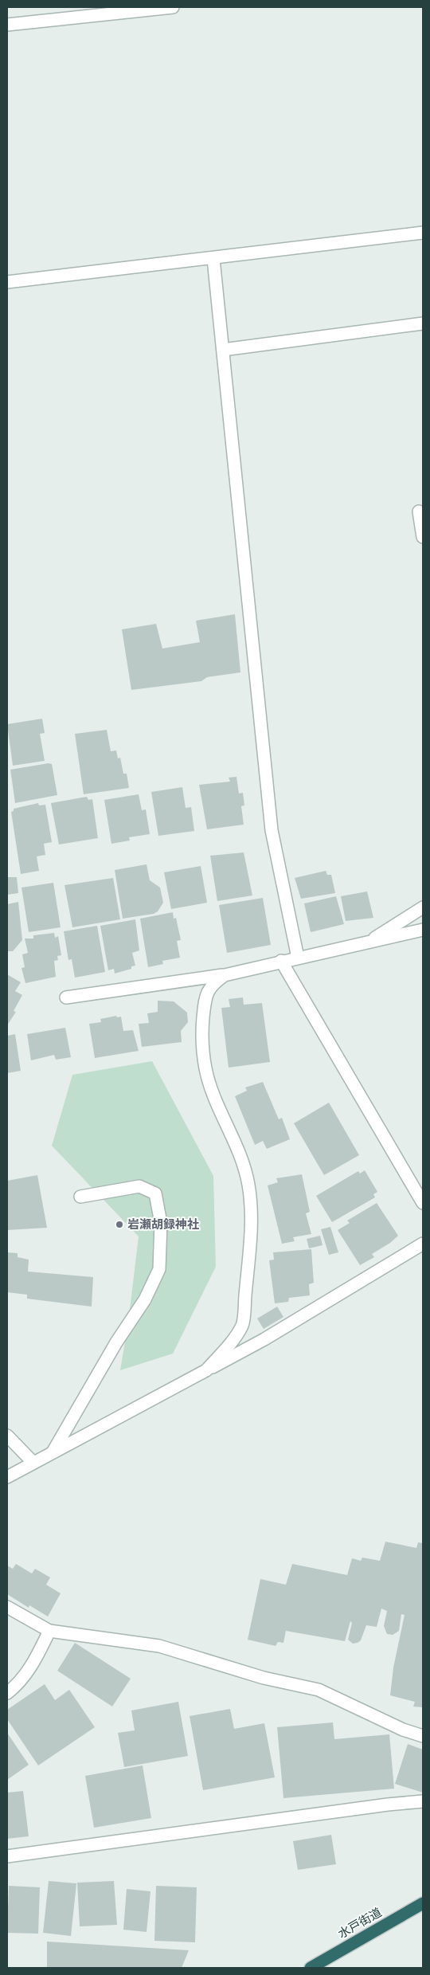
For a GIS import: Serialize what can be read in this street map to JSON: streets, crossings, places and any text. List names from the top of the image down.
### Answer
{
  "streets": {
    "highway": ["水戸街道"]
  },
  "places": ["岩瀬胡録神社"]
}
